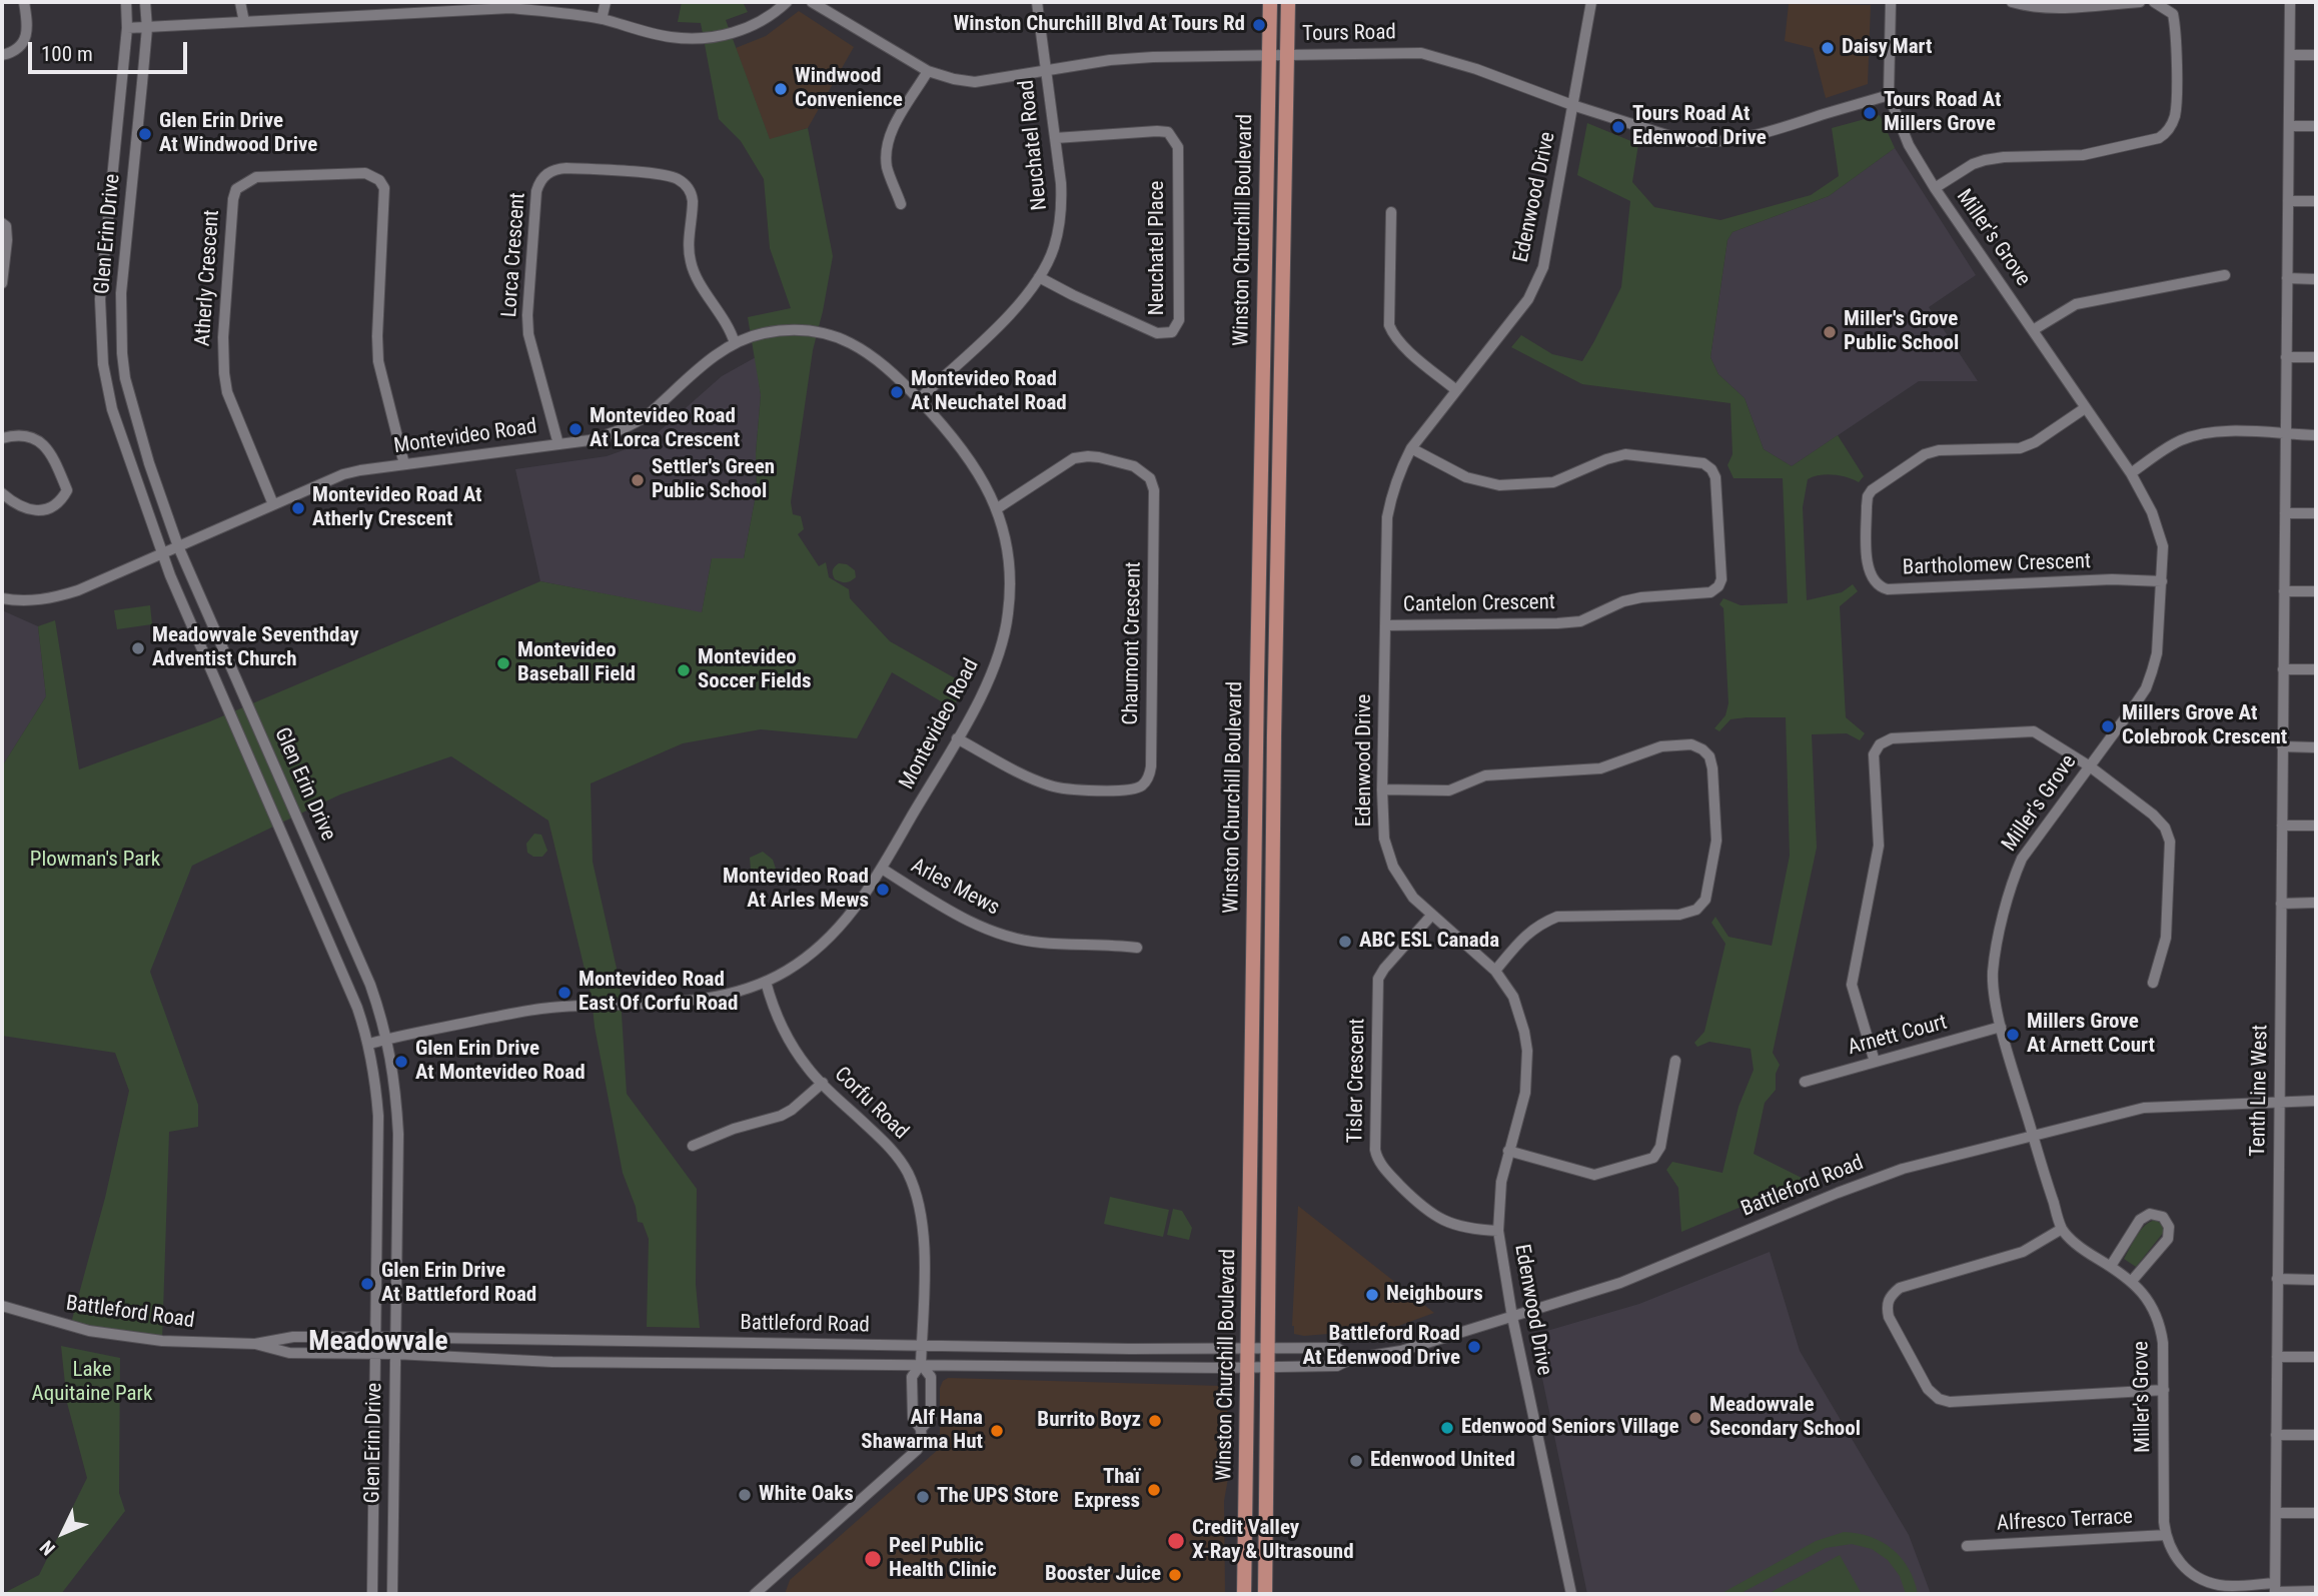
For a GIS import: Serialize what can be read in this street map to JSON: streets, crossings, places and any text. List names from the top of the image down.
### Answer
{
  "streets": {
    "main road": ["Winston Churchill Boulevard"],
    "street": [
      "Tours Road",
      "Neuchatel Road",
      "Edenwood Drive",
      "Glen Erin Drive",
      "Miller's Grove",
      "Neuchatel Place",
      "Lorca Crescent",
      "Atherly Crescent",
      "Montevideo Road",
      "Bartholomew Crescent",
      "Cantelon Crescent",
      "Chaumont Crescent",
      "Arles Mews",
      "Arnett Court",
      "Tisler Crescent",
      "Tenth Line West",
      "Corfu Road",
      "Battleford Road",
      "Alfresco Terrace"
    ]
  },
  "crossings": [
    ["Tours Road", "Neuchatel Road"],
    ["Tours Road", "Edenwood Drive"],
    ["Tours Road", "Winston Churchill Boulevard"],
    ["Tours Road", "Miller's Grove"],
    ["Neuchatel Road", "Neuchatel Place"],
    ["Neuchatel Road", "Montevideo Road"],
    ["Edenwood Drive", "Cantelon Crescent"],
    ["Edenwood Drive", "Tisler Crescent"],
    ["Edenwood Drive", "Battleford Road"],
    ["Winston Churchill Boulevard", "Battleford Road"],
    ["Glen Erin Drive", "Montevideo Road"],
    ["Glen Erin Drive", "Battleford Road"],
    ["Miller's Grove", "Bartholomew Crescent"],
    ["Miller's Grove", "Arnett Court"],
    ["Miller's Grove", "Tenth Line West"],
    ["Miller's Grove", "Battleford Road"],
    ["Miller's Grove", "Alfresco Terrace"],
    ["Lorca Crescent", "Montevideo Road"],
    ["Atherly Crescent", "Montevideo Road"],
    ["Montevideo Road", "Chaumont Crescent"],
    ["Montevideo Road", "Arles Mews"],
    ["Montevideo Road", "Corfu Road"],
    ["Tenth Line West", "Battleford Road"],
    ["Corfu Road", "Battleford Road"]
  ],
  "districts": ["Meadowvale"],
  "parks": ["Plowman's Park", "Lake Aquitaine Park"],
  "places": [
    "Winston Churchill Blvd At Tours Rd",
    "Daisy Mart",
    "Windwood Convenience",
    "Tours Road At Millers Grove",
    "Tours Road At Edenwood Drive",
    "Glen Erin Drive At Windwood Drive",
    "Miller's Grove Public School",
    "Montevideo Road At Neuchatel Road",
    "Montevideo Road At Lorca Crescent",
    "Settler's Green Public School",
    "Montevideo Road At Atherly Crescent",
    "Meadowvale Seventhday Adventist Church",
    "Montevideo Baseball Field",
    "Montevideo Soccer Fields",
    "Millers Grove At Colebrook Crescent",
    "Montevideo Road At Arles Mews",
    "ABC ESL Canada",
    "Montevideo Road East Of Corfu Road",
    "Millers Grove At Arnett Court",
    "Glen Erin Drive At Montevideo Road",
    "Glen Erin Drive At Battleford Road",
    "Neighbours",
    "Battleford Road At Edenwood Drive",
    "Meadowvale Secondary School",
    "Burrito Boyz",
    "Edenwood Seniors Village",
    "Alf Hana Shawarma Hut",
    "Edenwood United",
    "Thaï Express",
    "White Oaks",
    "The UPS Store",
    "Credit Valley X-Ray & Ultrasound",
    "Peel Public Health Clinic",
    "Booster Juice"
  ],
  "scale_bar": "100 m",
  "north": "bottom left"
}
